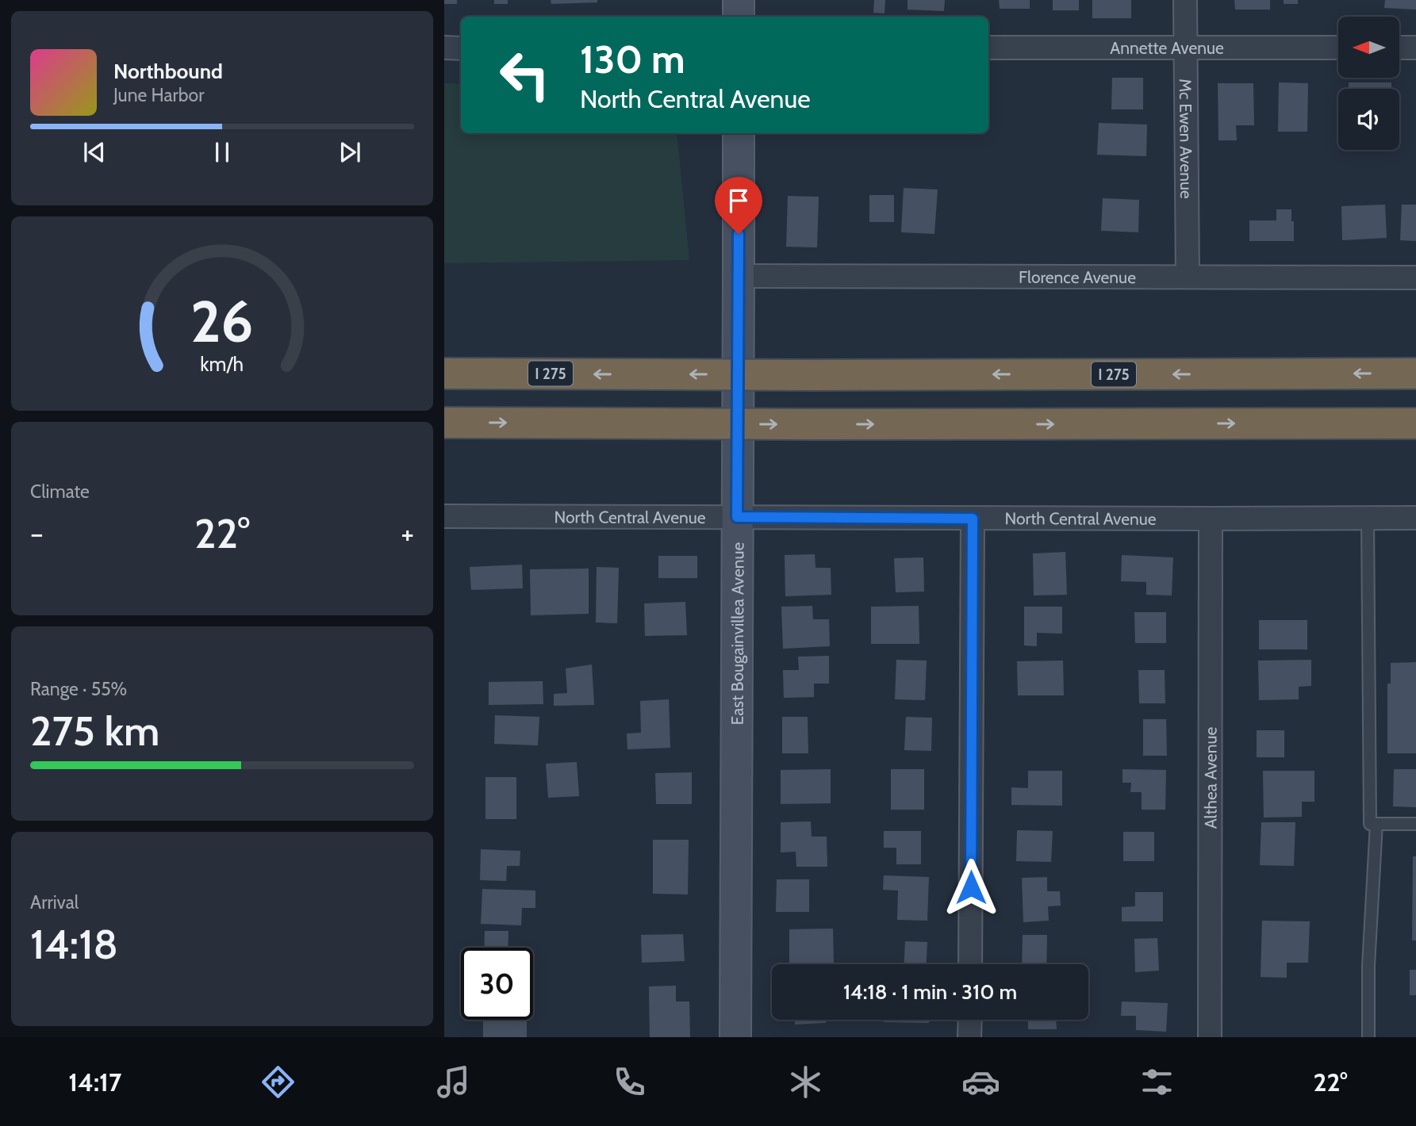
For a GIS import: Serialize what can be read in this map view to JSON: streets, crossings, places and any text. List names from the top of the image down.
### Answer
{
  "streets": {
    "highway": ["I 275"],
    "street": [
      "Annette Avenue",
      "Mc Ewen Avenue",
      "Florence Avenue",
      "North Central Avenue",
      "East Bougainvillea Avenue",
      "Althea Avenue"
    ]
  },
  "crossings": [
    ["Annette Avenue", "Mc Ewen Avenue"],
    ["Mc Ewen Avenue", "Florence Avenue"],
    ["Florence Avenue", "East Bougainvillea Avenue"],
    ["North Central Avenue", "East Bougainvillea Avenue"],
    ["North Central Avenue", "Althea Avenue"]
  ],
  "north": "left",
  "page": {
    "turn": ["130 m", "North Central Avenue"],
    "song": ["Northbound", "June Harbor"],
    "tile": [
      "Climate",
      ["Range · 55%", "275 km"],
      ["Arrival", "14:18"]
    ],
    "heat": ["−", "22°", "+"],
    "limit": "30",
    "trip": "14:18 · 1 min · 310 m",
    "tabs": ["14:17", "22°"],
    "gauge": ["26", "km/h"]
  }
}
